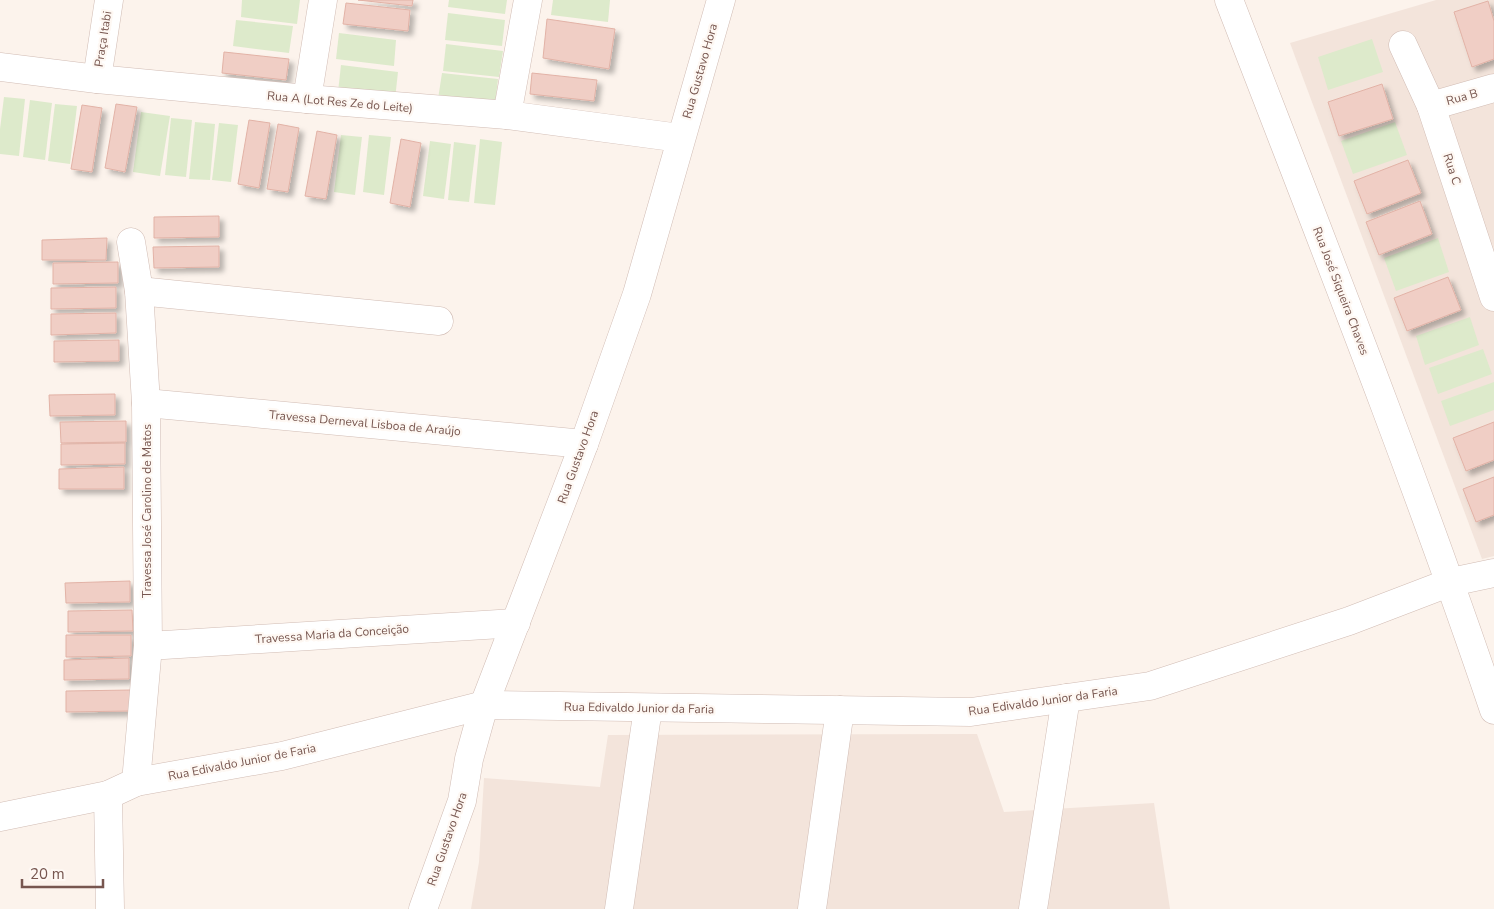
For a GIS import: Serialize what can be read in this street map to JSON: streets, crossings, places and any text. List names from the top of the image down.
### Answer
{
  "streets": {
    "street": [
      "Praça Itabi",
      "Rua Gustavo Hora",
      "Rua B",
      "Rua A (Lot Res Ze do Leite)",
      "Rua C",
      "Rua José Siqueira Chaves",
      "Travessa Derneval Lisboa de Araújo",
      "Travessa José Carolino de Matos",
      "Travessa Maria da Conceição",
      "Rua Edivaldo Junior da Faria",
      "Rua Edivaldo Junior de Faria"
    ]
  },
  "crossings": [
    ["Praça Itabi", "Rua A (Lot Res Ze do Leite)"],
    ["Rua Gustavo Hora", "Rua A (Lot Res Ze do Leite)"],
    ["Rua Gustavo Hora", "Travessa Derneval Lisboa de Araújo"],
    ["Rua Gustavo Hora", "Travessa Maria da Conceição"],
    ["Rua Gustavo Hora", "Rua Edivaldo Junior da Faria"],
    ["Rua Gustavo Hora", "Rua Edivaldo Junior de Faria"],
    ["Rua B", "Rua C"],
    ["Rua José Siqueira Chaves", "Rua Edivaldo Junior da Faria"],
    ["Travessa Derneval Lisboa de Araújo", "Travessa José Carolino de Matos"],
    ["Travessa José Carolino de Matos", "Travessa Maria da Conceição"],
    ["Travessa José Carolino de Matos", "Rua Edivaldo Junior de Faria"],
    ["Rua Edivaldo Junior da Faria", "Rua Edivaldo Junior de Faria"]
  ],
  "scale_bar": "20 m"
}
